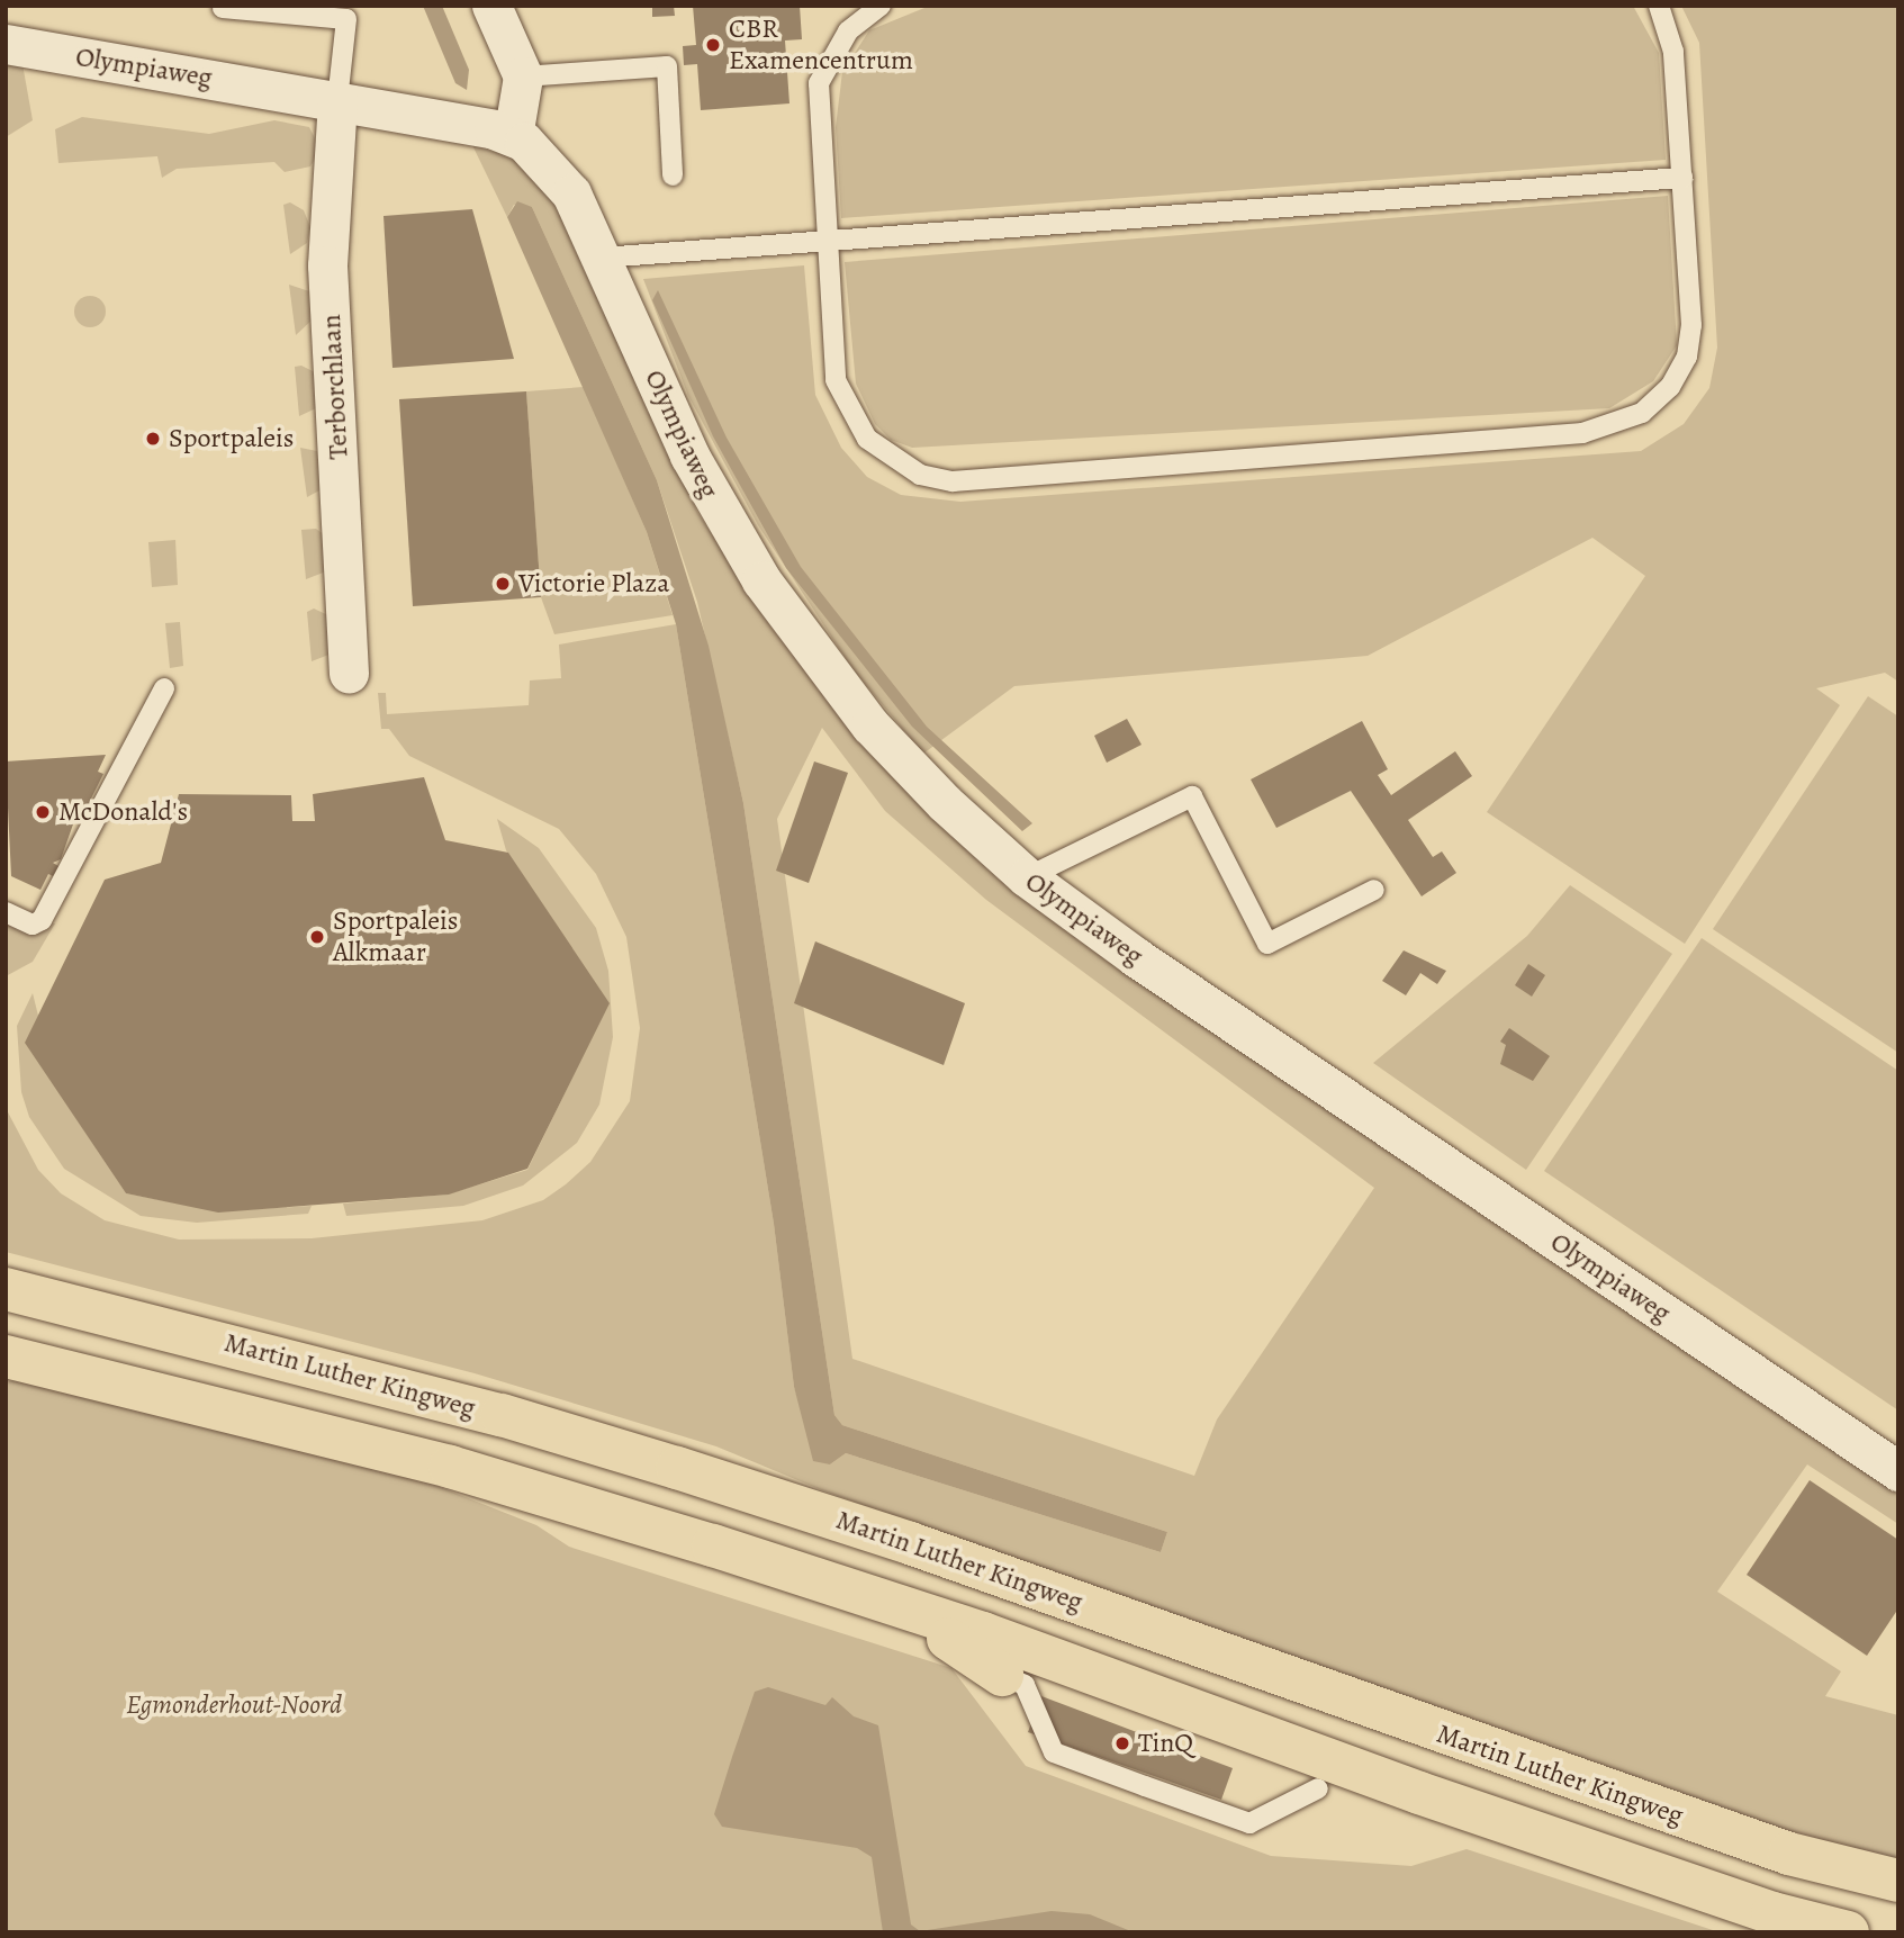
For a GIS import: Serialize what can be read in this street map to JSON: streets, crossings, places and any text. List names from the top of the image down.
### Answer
{
  "streets": {
    "highway": ["Martin Luther Kingweg"],
    "street": ["Olympiaweg", "Terborchlaan"]
  },
  "crossings": [
    ["Olympiaweg", "Terborchlaan"]
  ],
  "parks": ["Egmonderhout-Noord"],
  "places": [
    "CBR Examencentrum",
    "Sportpaleis",
    "Victorie Plaza",
    "McDonald's",
    "Sportpaleis Alkmaar",
    "TinQ"
  ]
}
